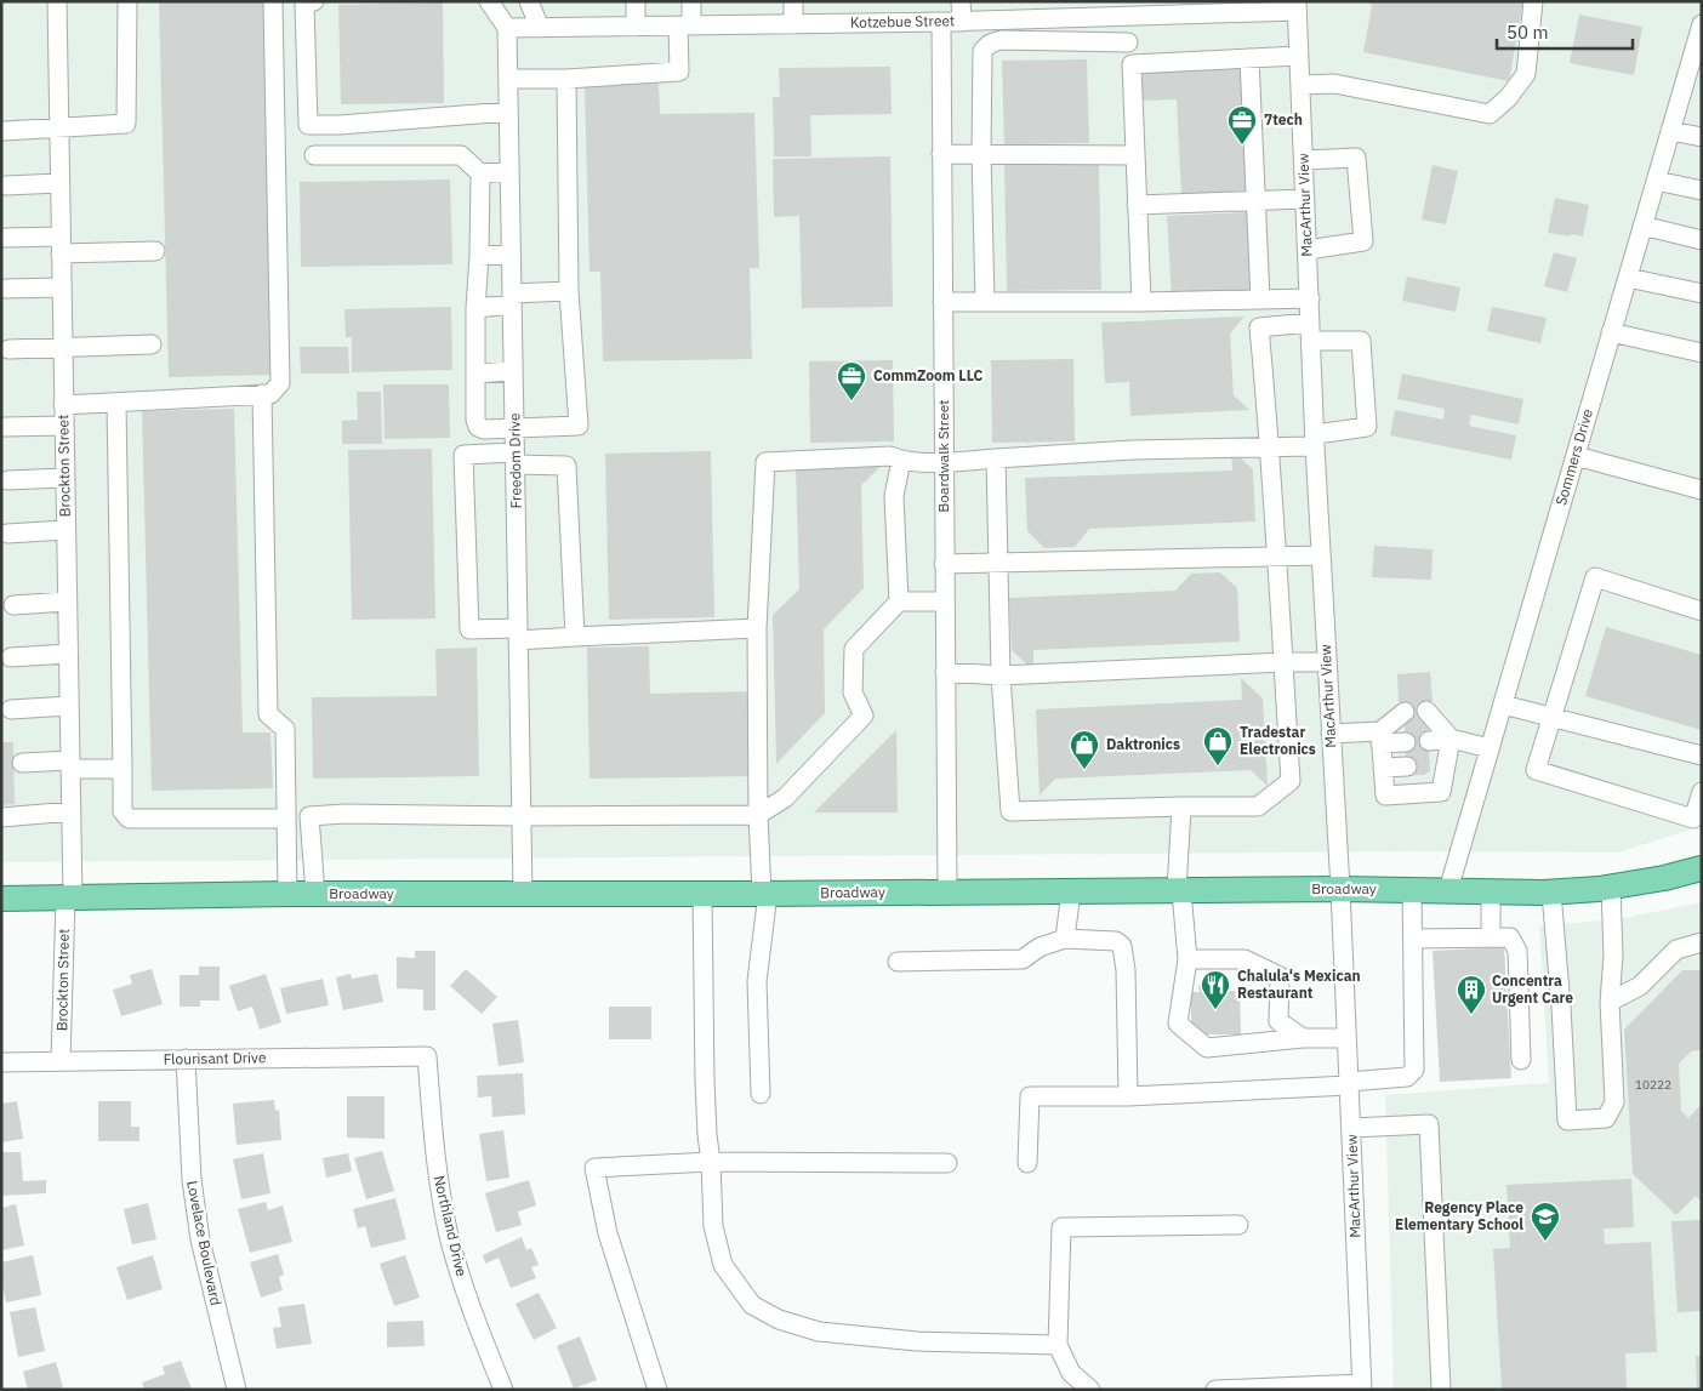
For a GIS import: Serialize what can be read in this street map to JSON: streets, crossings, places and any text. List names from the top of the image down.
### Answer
{
  "streets": {
    "main road": ["Broadway"],
    "street": [
      "Kotzebue Street",
      "MacArthur View",
      "Boardwalk Street",
      "Sommers Drive",
      "Freedom Drive",
      "Brockton Street",
      "Flourisant Drive",
      "Northland Drive",
      "Lovelace Boulevard"
    ]
  },
  "crossings": [
    ["Kotzebue Street", "MacArthur View"],
    ["Kotzebue Street", "Boardwalk Street"],
    ["Kotzebue Street", "Freedom Drive"],
    ["MacArthur View", "Broadway"],
    ["Boardwalk Street", "Broadway"],
    ["Sommers Drive", "Broadway"],
    ["Freedom Drive", "Broadway"],
    ["Brockton Street", "Broadway"],
    ["Brockton Street", "Flourisant Drive"],
    ["Flourisant Drive", "Northland Drive"],
    ["Flourisant Drive", "Lovelace Boulevard"]
  ],
  "places": {
    "office": ["7tech", "CommZoom LLC"],
    "shop": ["Tradestar Electronics", "Daktronics"],
    "restaurant": ["Chalula's Mexican Restaurant"],
    "building": ["Concentra Urgent Care"],
    "school or university": ["Regency Place Elementary School"]
  },
  "house_numbers": ["10222"],
  "scale_bar": "50 m"
}
